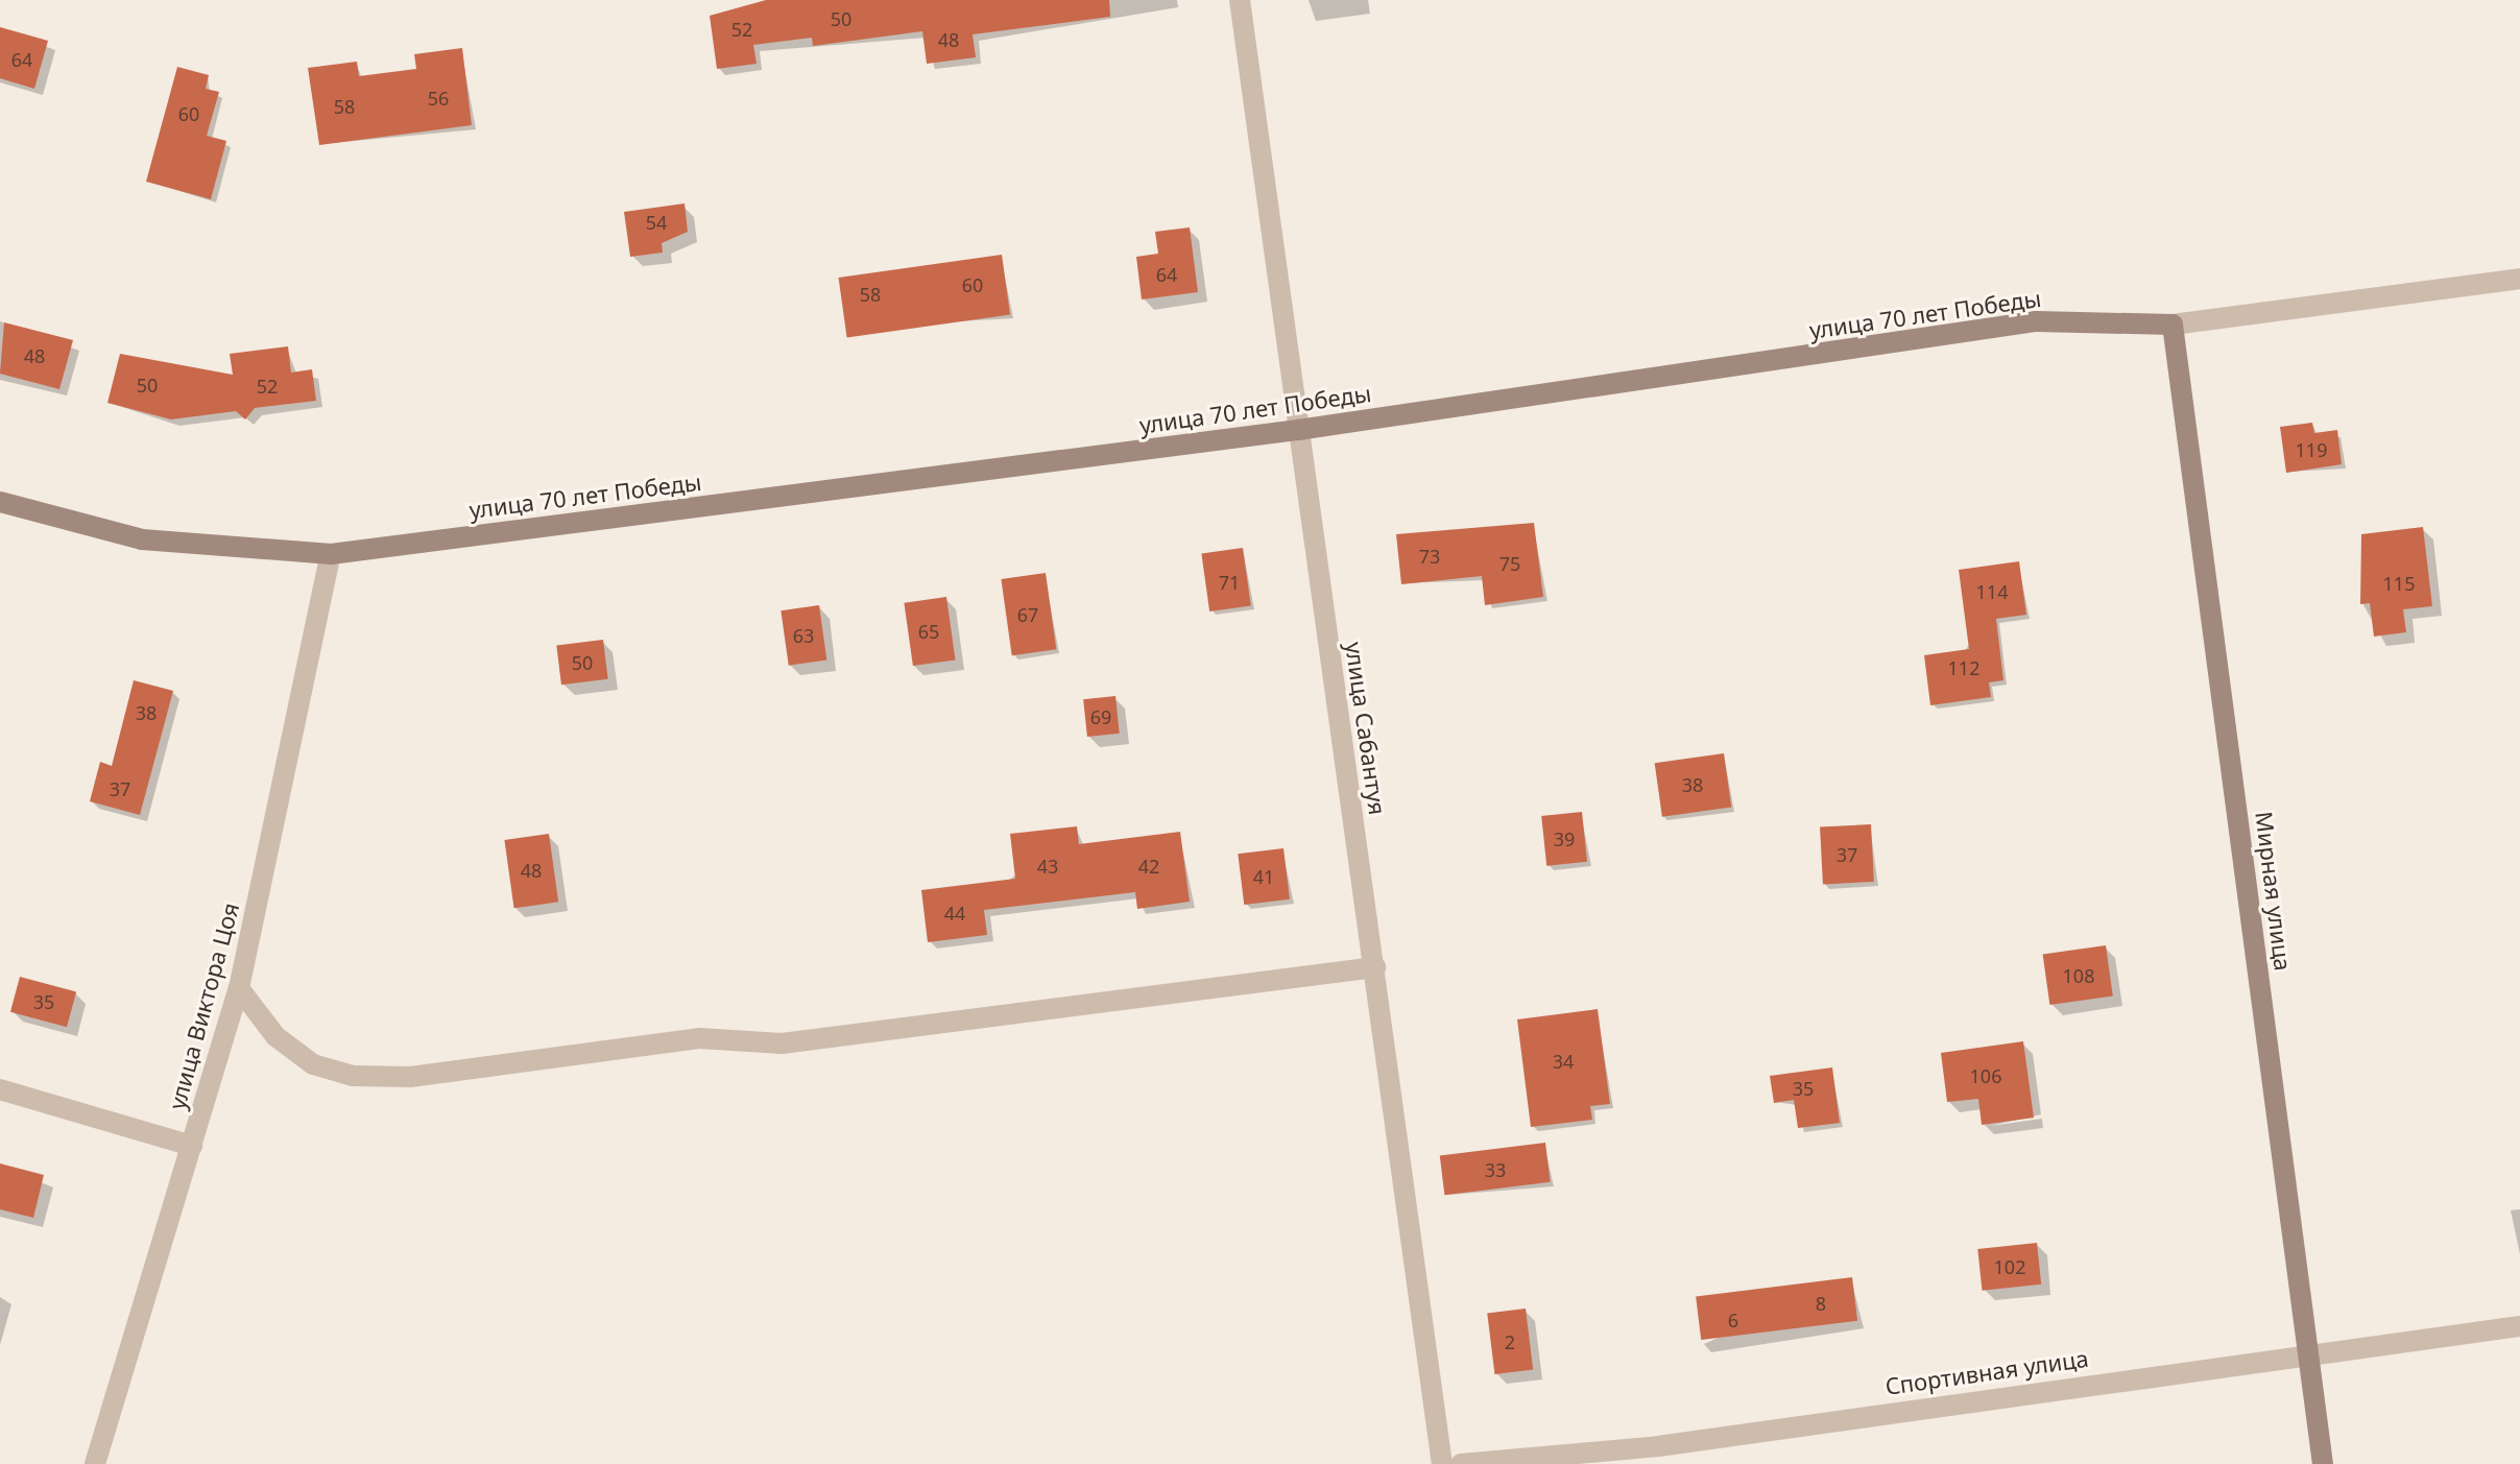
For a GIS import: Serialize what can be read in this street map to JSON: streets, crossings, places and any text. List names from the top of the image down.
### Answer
{
  "streets": {
    "street": [
      "улица 70 лет Победы",
      "улица Сабантуя",
      "Мирная улица",
      "улица Виктора Цоя",
      "Спортивная улица"
    ]
  },
  "crossings": [
    ["улица 70 лет Победы", "улица Сабантуя"],
    ["улица 70 лет Победы", "Мирная улица"],
    ["улица 70 лет Победы", "улица Виктора Цоя"],
    ["Мирная улица", "Спортивная улица"]
  ],
  "house_numbers": [
    "50",
    "52",
    "48",
    "64",
    "56",
    "58",
    "60",
    "54",
    "64",
    "60",
    "58",
    "48",
    "50",
    "52",
    "119",
    "73",
    "75",
    "71",
    "115",
    "114",
    "67",
    "65",
    "63",
    "50",
    "112",
    "38",
    "69",
    "38",
    "37",
    "39",
    "37",
    "43",
    "42",
    "48",
    "41",
    "44",
    "108",
    "35",
    "34",
    "106",
    "35",
    "33",
    "102",
    "8",
    "6",
    "2"
  ]
}
